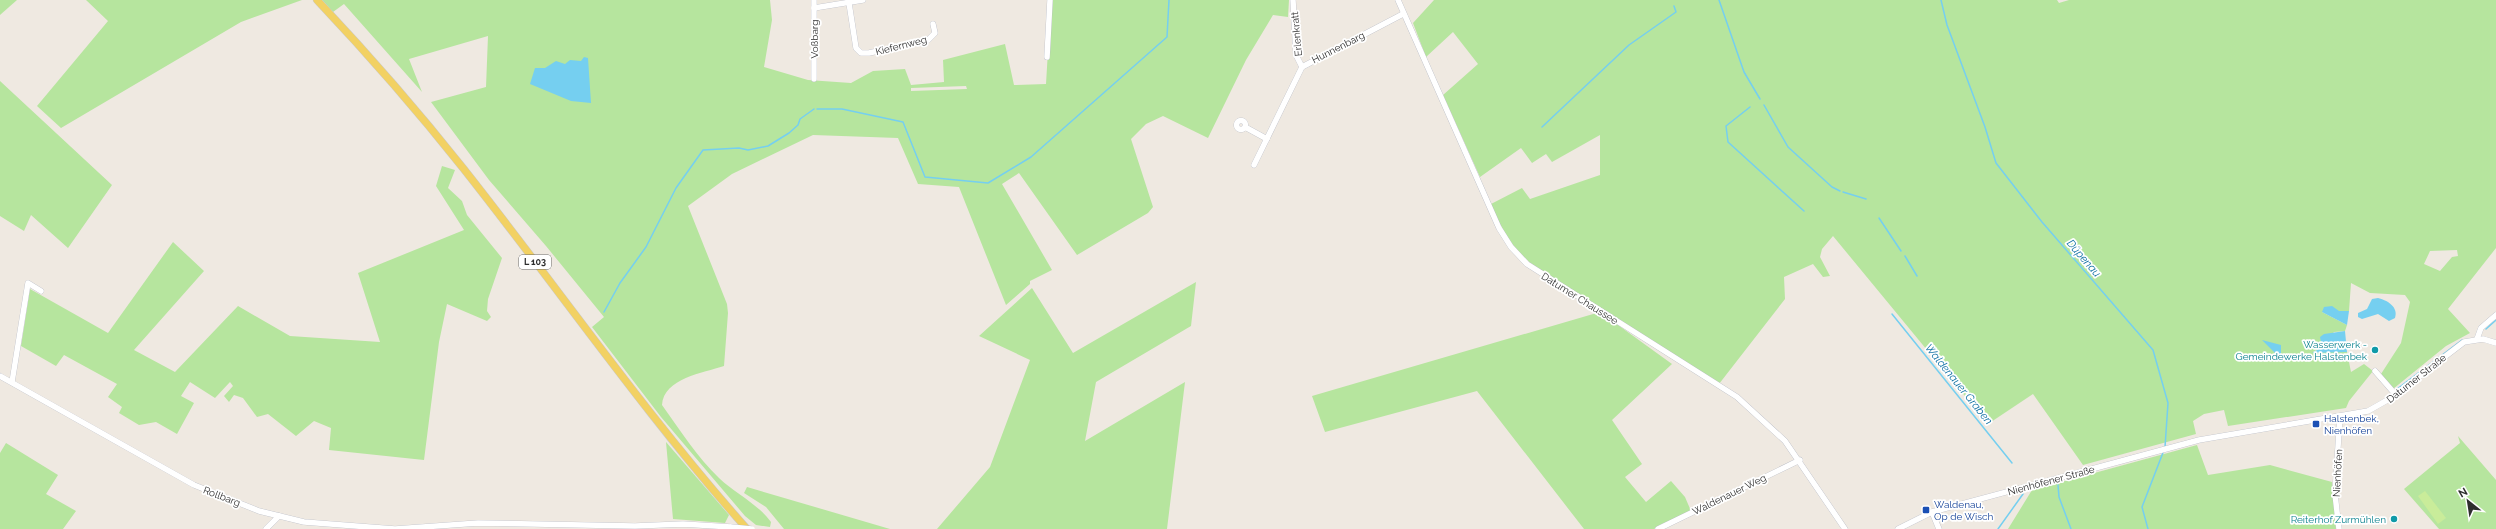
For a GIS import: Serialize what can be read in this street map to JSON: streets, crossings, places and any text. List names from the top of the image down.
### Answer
{
  "streets": {
    "main road": ["L 103"],
    "street": [
      "Erlenkratt",
      "Voßbarg",
      "Kiefernweg",
      "Hunnenbarg",
      "Datumer Chaussee",
      "Datumer Straße",
      "Nienhöfen",
      "Nienhöfener Straße",
      "Waldenauer Weg",
      "Rollbarg"
    ]
  },
  "crossings": [
    ["Erlenkratt", "Hunnenbarg"],
    ["Hunnenbarg", "Datumer Chaussee"],
    ["Datumer Chaussee", "Waldenauer Weg"],
    ["Datumer Straße", "Nienhöfen"],
    ["Datumer Straße", "Nienhöfener Straße"]
  ],
  "water": ["Düpenau", "Waldenauer Graben"],
  "places": {
    "other": ["Wasserwerk - Gemeindewerke Halstenbek", "Reiterhof Zurmühlen"],
    "transit": ["Halstenbek, Nienhöfen", "Waldenau, Op de Wisch"]
  },
  "north": "top left"
}
